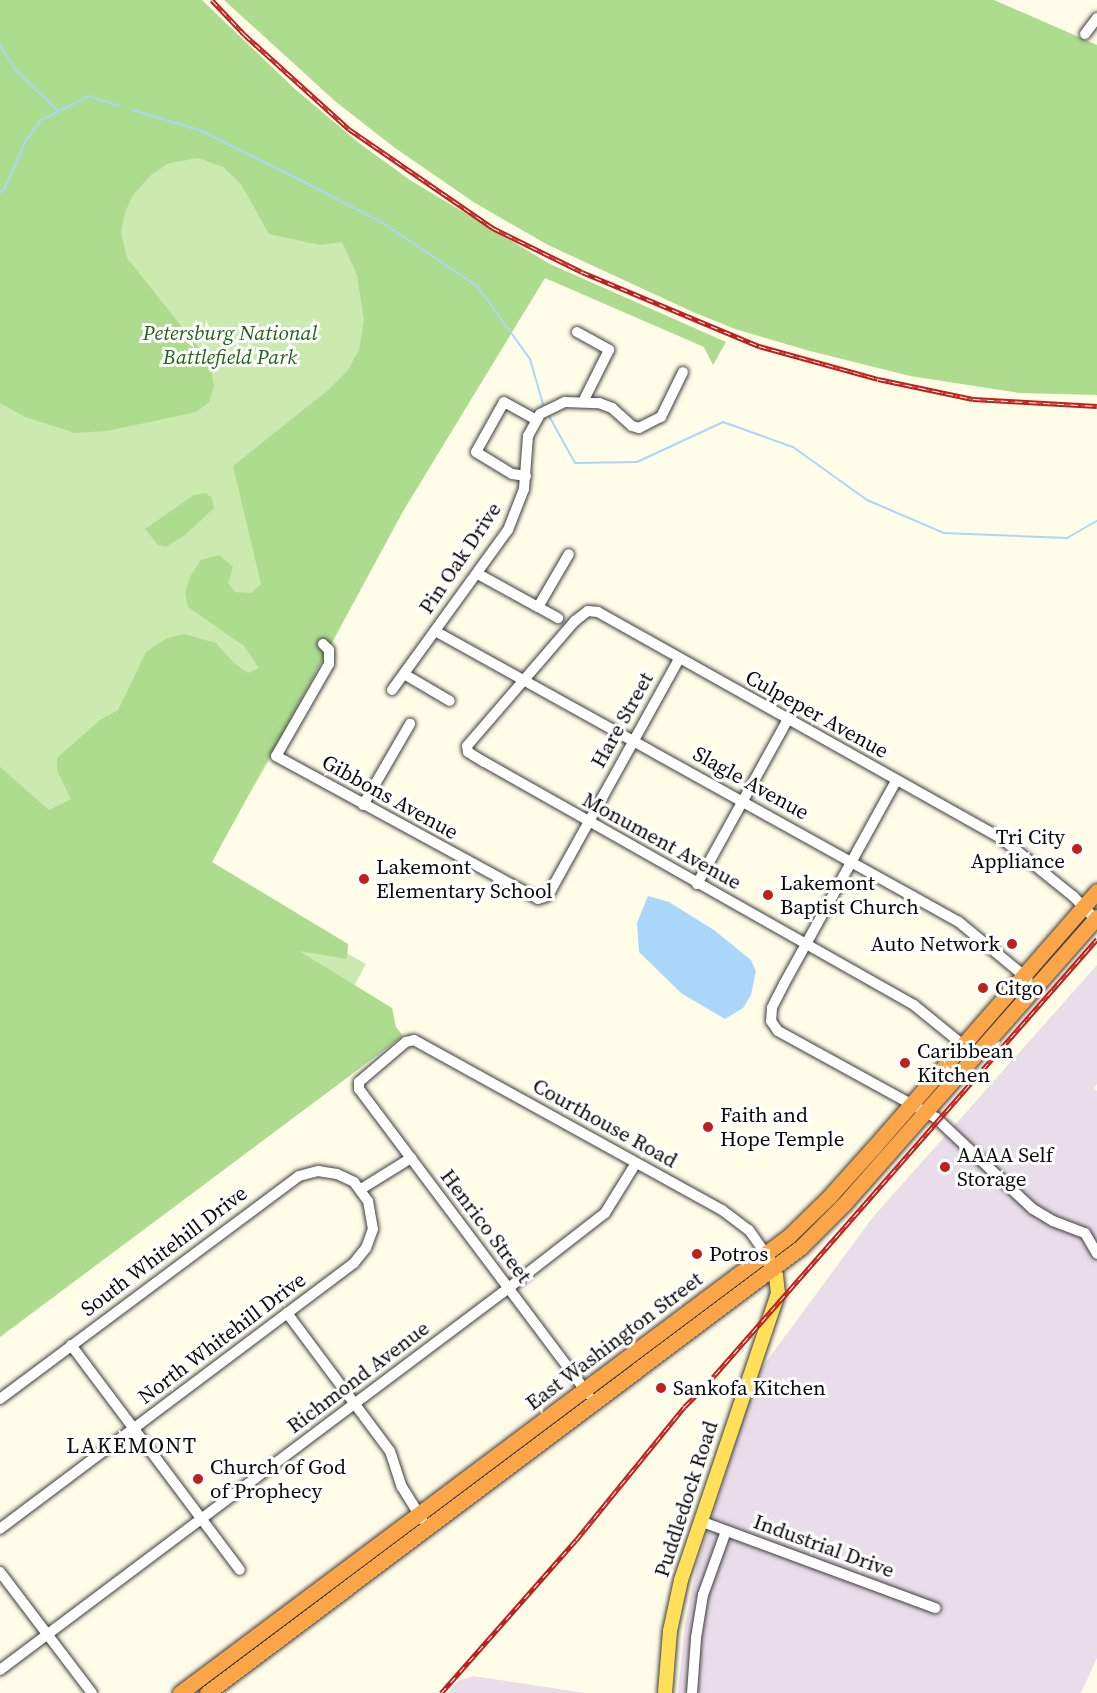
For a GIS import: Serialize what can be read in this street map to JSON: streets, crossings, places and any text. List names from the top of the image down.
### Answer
{
  "streets": {
    "highway": ["East Washington Street"],
    "main road": ["Puddledock Road"],
    "street": [
      "Pin Oak Drive",
      "Culpeper Avenue",
      "Hare Street",
      "Slagle Avenue",
      "Gibbons Avenue",
      "Monument Avenue",
      "Courthouse Road",
      "Henrico Street",
      "South Whitehill Drive",
      "North Whitehill Drive",
      "Richmond Avenue",
      "Industrial Drive"
    ]
  },
  "crossings": [
    ["Pin Oak Drive", "Slagle Avenue"],
    ["Culpeper Avenue", "Hare Street"],
    ["Culpeper Avenue", "Slagle Avenue"],
    ["Culpeper Avenue", "Monument Avenue"],
    ["Culpeper Avenue", "East Washington Street"],
    ["Hare Street", "Slagle Avenue"],
    ["Hare Street", "Gibbons Avenue"],
    ["Hare Street", "Monument Avenue"],
    ["Slagle Avenue", "Monument Avenue"],
    ["Slagle Avenue", "East Washington Street"],
    ["Monument Avenue", "East Washington Street"],
    ["Courthouse Road", "Henrico Street"],
    ["Courthouse Road", "East Washington Street"],
    ["Courthouse Road", "Richmond Avenue"],
    ["Courthouse Road", "Puddledock Road"],
    ["Henrico Street", "East Washington Street"],
    ["Henrico Street", "Richmond Avenue"],
    ["South Whitehill Drive", "North Whitehill Drive"],
    ["East Washington Street", "Puddledock Road"],
    ["Puddledock Road", "Industrial Drive"]
  ],
  "districts": ["LAKEMONT"],
  "parks": ["Petersburg National Battlefield Park"],
  "places": [
    "Tri City Appliance",
    "Lakemont Elementary School",
    "Lakemont Baptist Church",
    "Auto Network",
    "Citgo",
    "Caribbean Kitchen",
    "Faith and Hope Temple",
    "AAAA Self Storage",
    "Potros",
    "Sankofa Kitchen",
    "Church of God of Prophecy"
  ]
}
